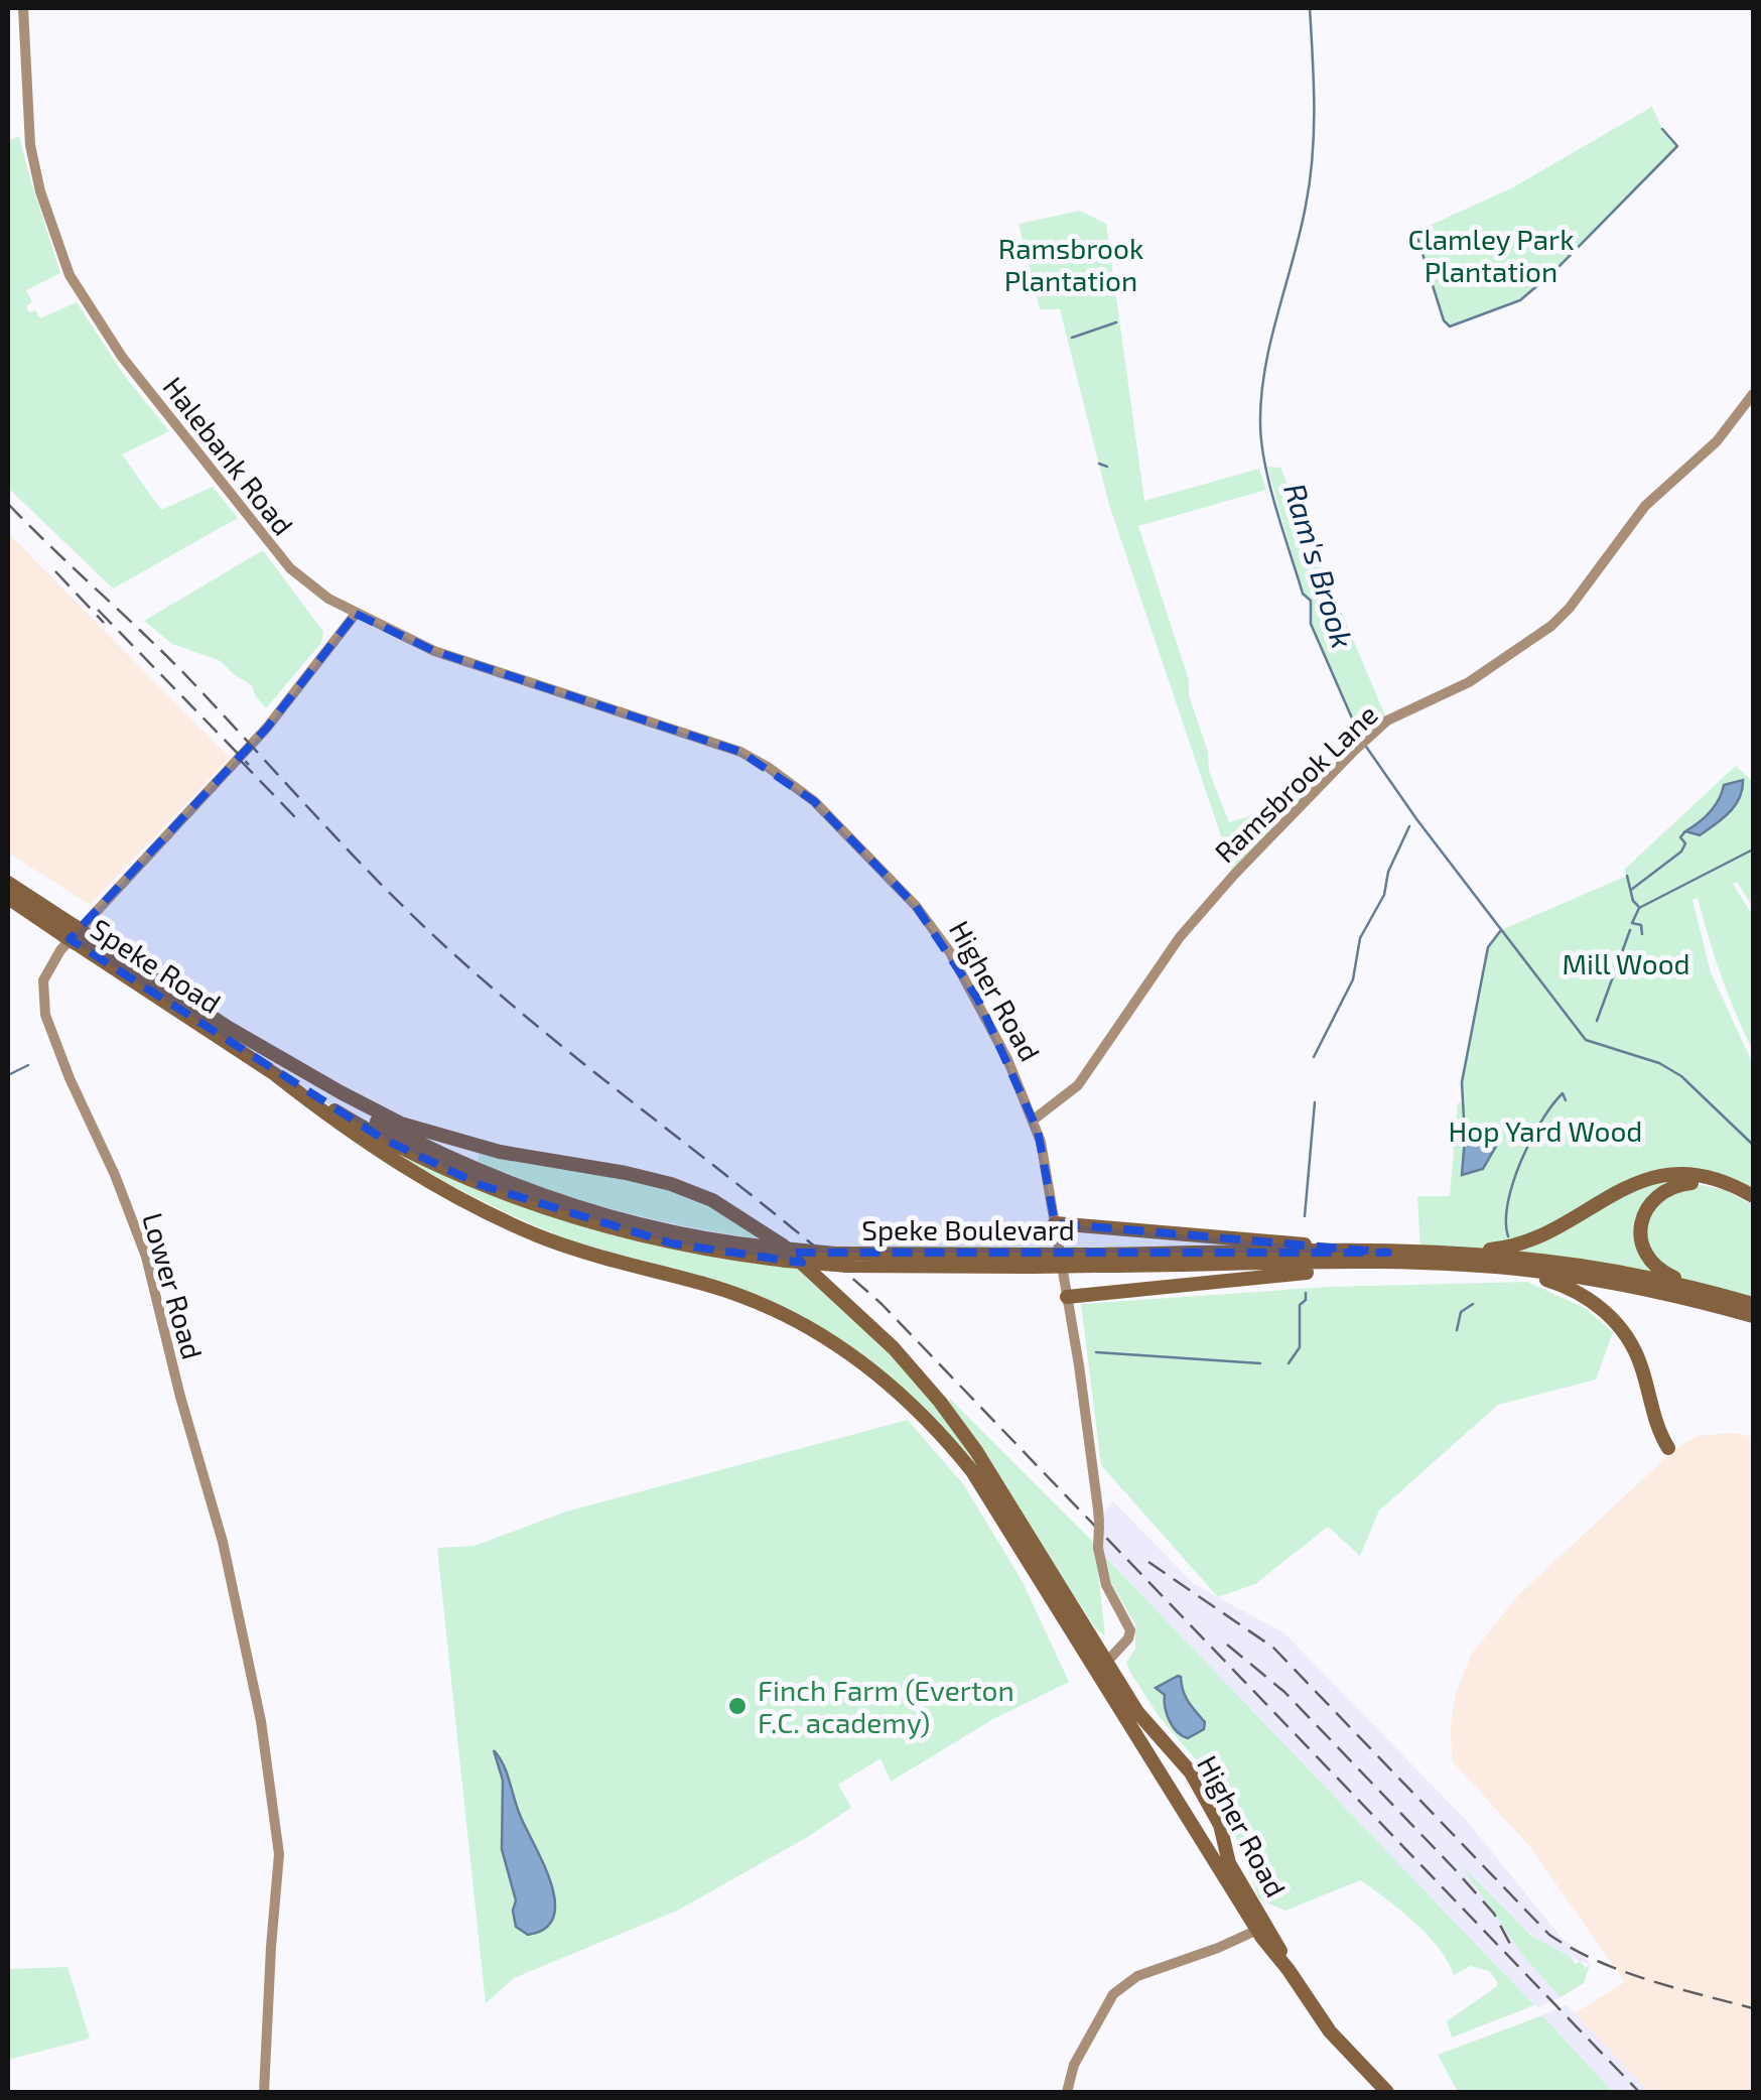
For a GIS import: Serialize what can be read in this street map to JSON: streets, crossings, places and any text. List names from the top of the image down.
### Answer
{
  "streets": {
    "highway": ["Speke Road", "Higher Road", "Speke Boulevard"],
    "street": ["Halebank Road", "Ramsbrook Lane", "Lower Road"]
  },
  "crossings": [
    ["Halebank Road", "Higher Road"],
    ["Halebank Road", "Lower Road"],
    ["Ramsbrook Lane", "Higher Road"],
    ["Speke Road", "Higher Road"],
    ["Speke Road", "Speke Boulevard"],
    ["Higher Road", "Speke Boulevard"],
    ["Higher Road", "Lower Road"]
  ],
  "water": ["Ram's Brook"],
  "parks": [
    "Clamley Park Plantation",
    "Ramsbrook Plantation",
    "Mill Wood",
    "Hop Yard Wood"
  ],
  "places": ["Finch Farm (Everton F.C. academy)"]
}
